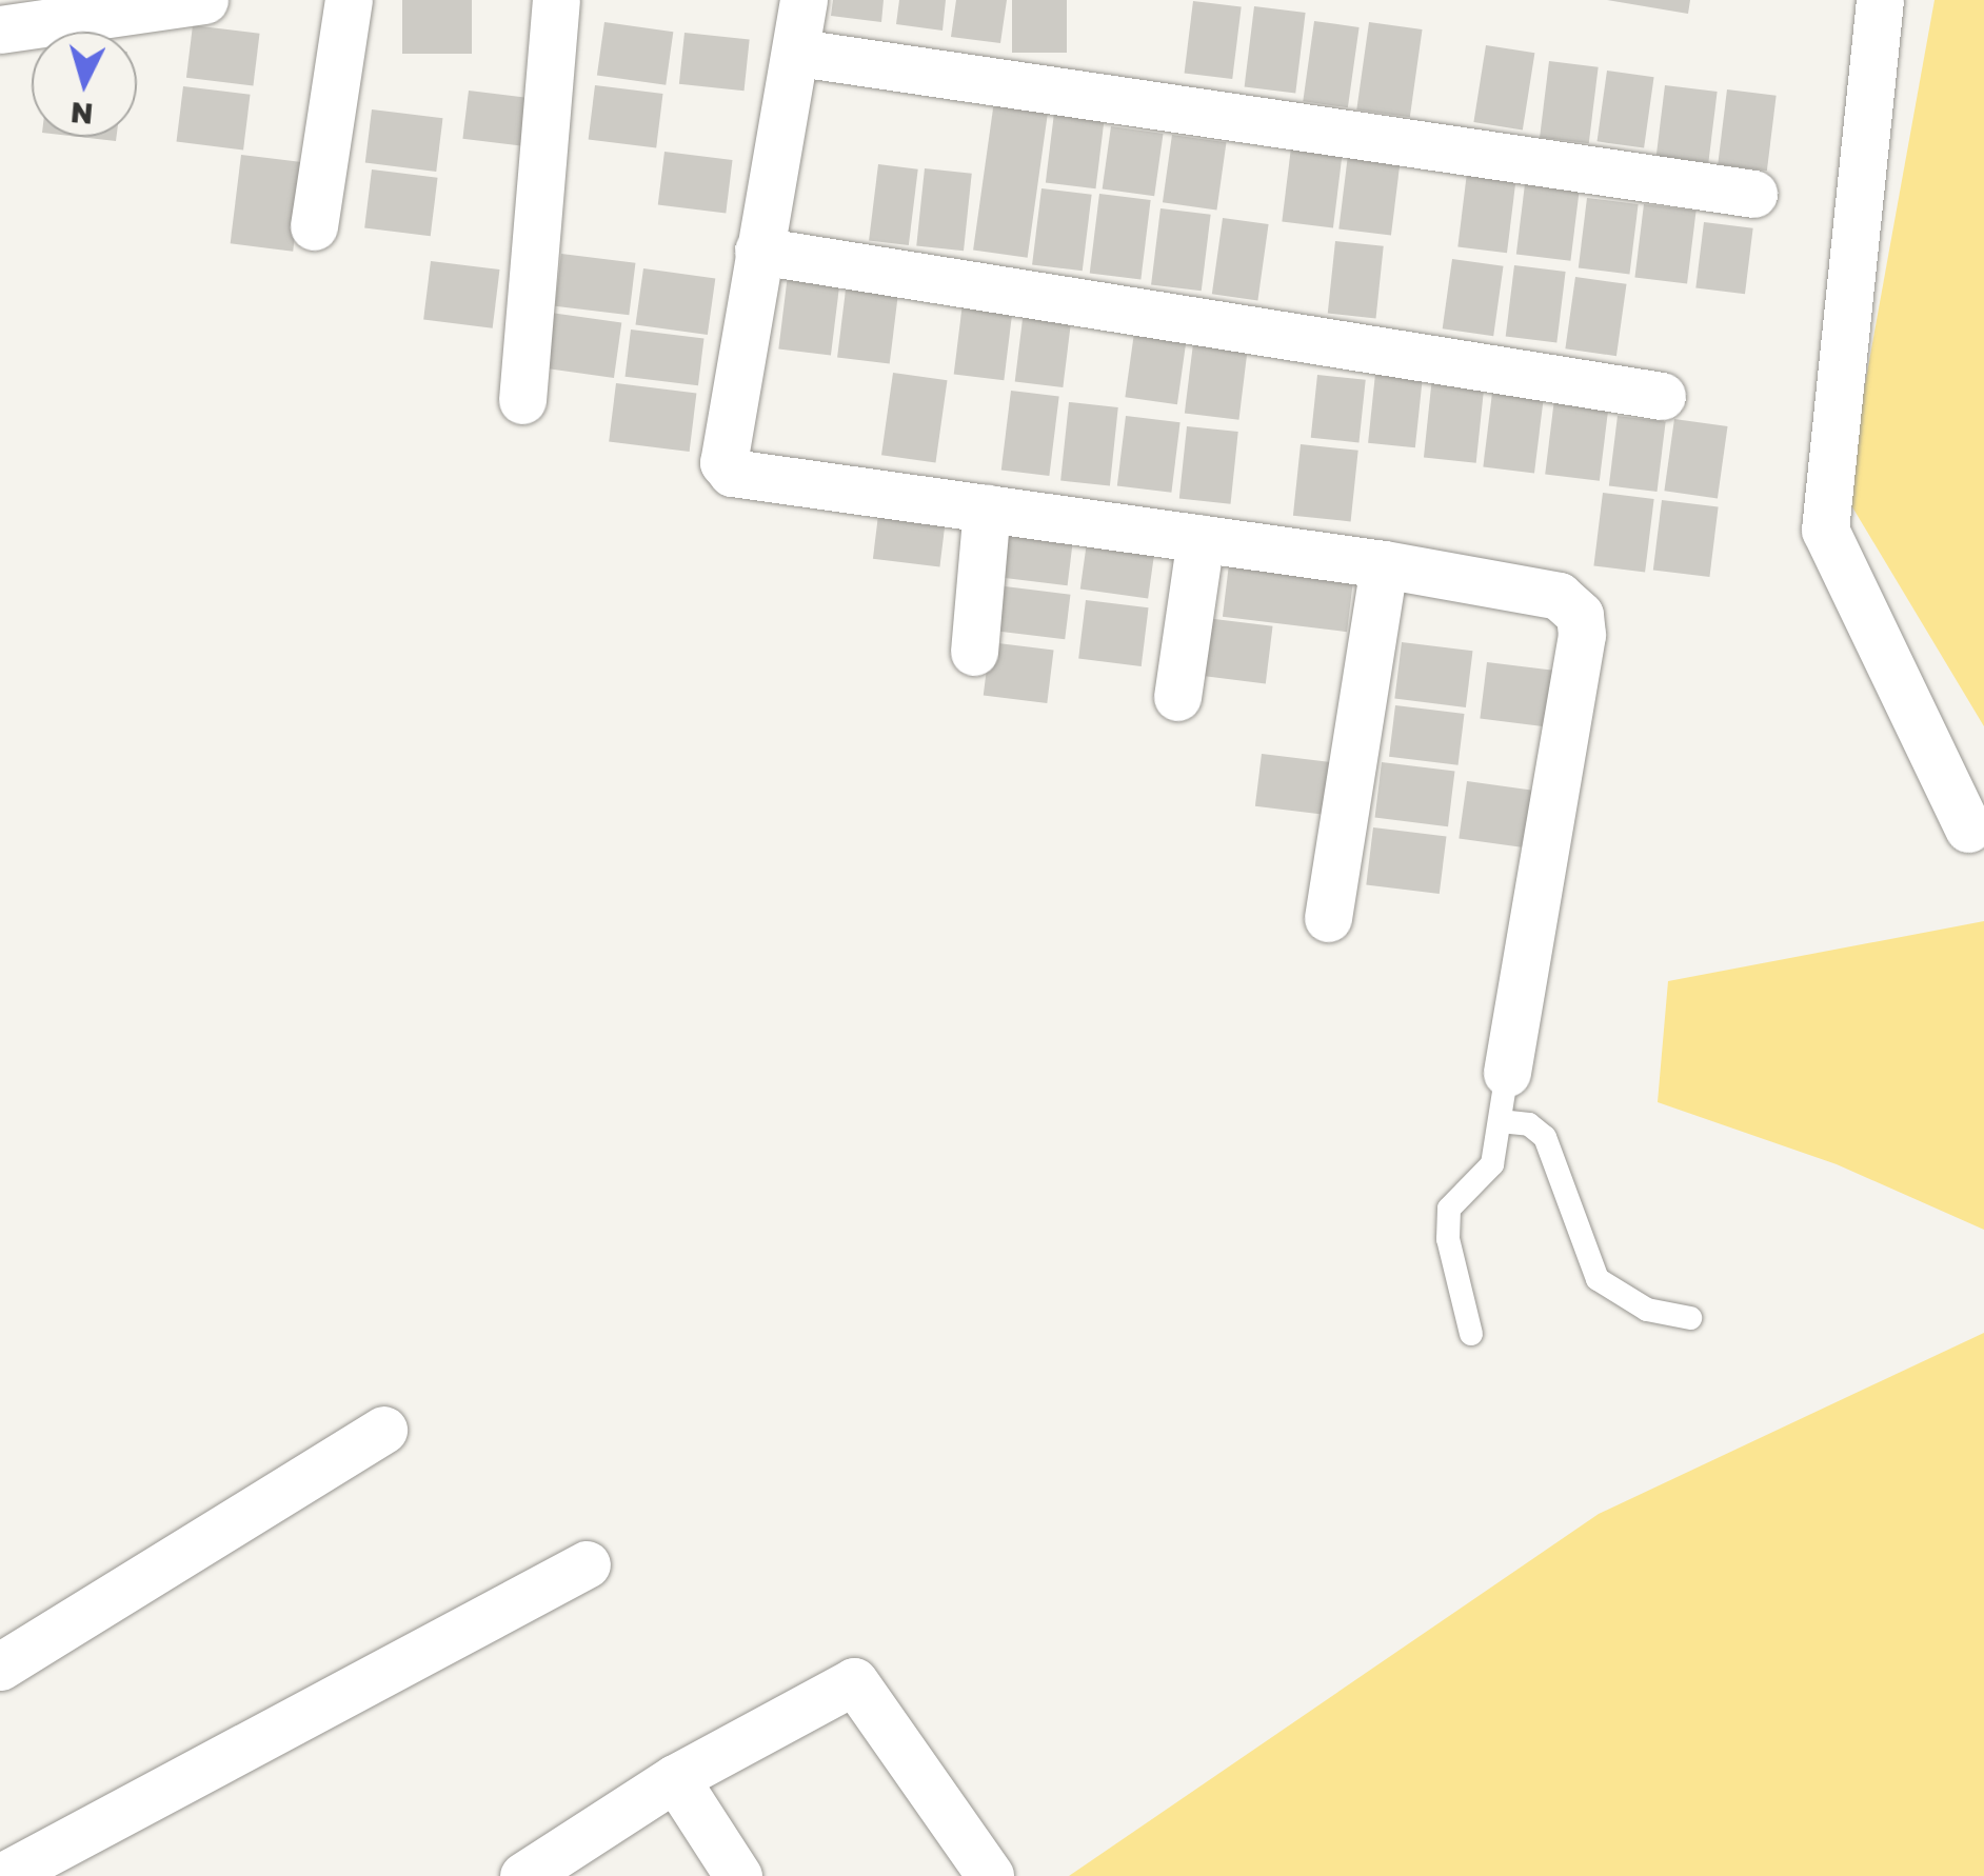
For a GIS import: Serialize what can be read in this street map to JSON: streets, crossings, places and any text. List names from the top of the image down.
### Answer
{
  "north": "bottom"
}
